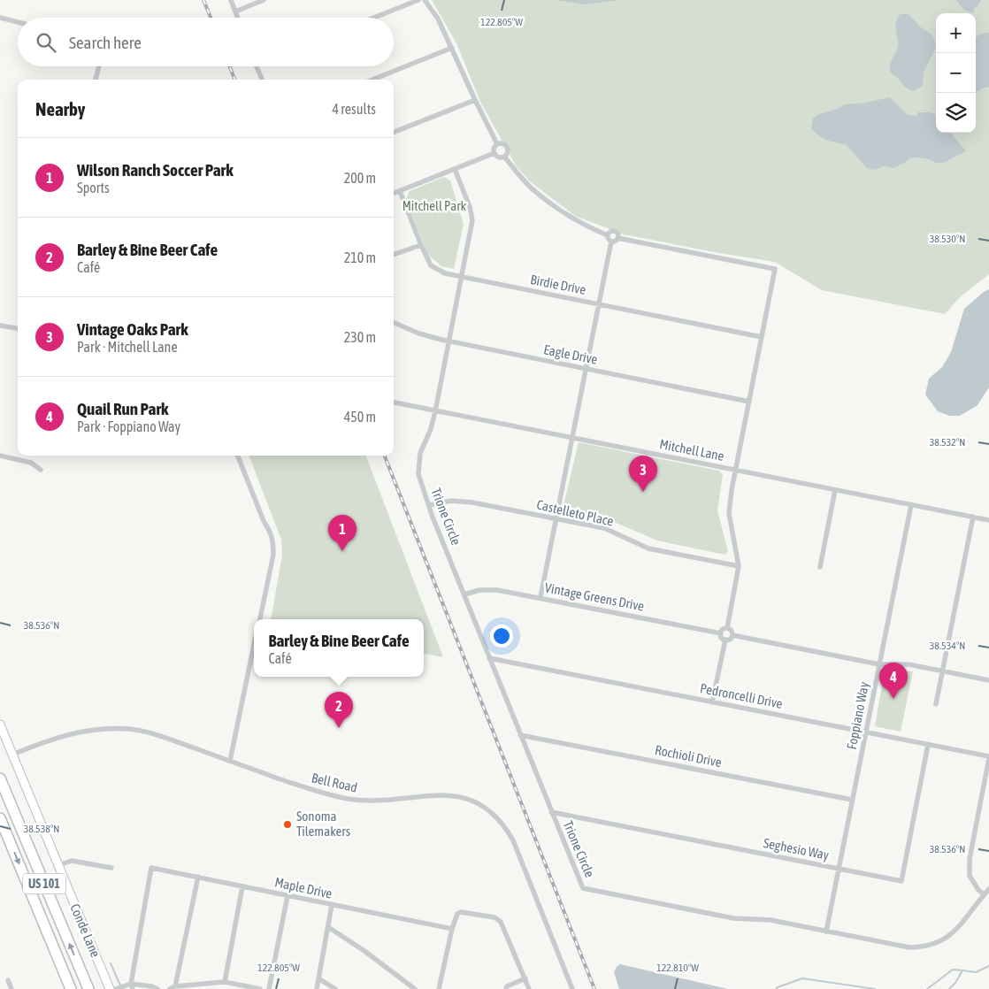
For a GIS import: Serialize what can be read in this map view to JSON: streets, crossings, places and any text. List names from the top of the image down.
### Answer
{
  "streets": {
    "highway": ["US 101"],
    "street": [
      "Birdie Drive",
      "Eagle Drive",
      "Mitchell Lane",
      "Castelleto Place",
      "Trione Circle",
      "Vintage Greens Drive",
      "Pedroncelli Drive",
      "Foppiano Way",
      "Rochioli Drive",
      "Bell Road",
      "Seghesio Way",
      "Maple Drive",
      "Conde Lane"
    ]
  },
  "crossings": [
    ["Birdie Drive", "Trione Circle"],
    ["Eagle Drive", "Trione Circle"],
    ["Mitchell Lane", "Trione Circle"],
    ["Mitchell Lane", "Foppiano Way"],
    ["Castelleto Place", "Trione Circle"],
    ["Trione Circle", "Vintage Greens Drive"],
    ["Trione Circle", "Pedroncelli Drive"],
    ["Trione Circle", "Foppiano Way"],
    ["Trione Circle", "Rochioli Drive"],
    ["Trione Circle", "Seghesio Way"],
    ["Pedroncelli Drive", "Foppiano Way"],
    ["Pedroncelli Drive", "Seghesio Way"],
    ["Foppiano Way", "Rochioli Drive"],
    ["Foppiano Way", "Seghesio Way"],
    ["Bell Road", "Conde Lane"]
  ],
  "parks": ["Mitchell Park"],
  "places": ["Sonoma Tilemakers"],
  "page": {
    "map_buttons": ["+", "−"],
    "search": "Search here",
    "heading": ["Nearby", "4 results"],
    "list": [
      {
        "mark": "1",
        "name": "Wilson Ranch Soccer Park",
        "note": "Sports",
        "value": "200 m"
      },
      {
        "mark": "2",
        "name": "Barley & Bine Beer Cafe",
        "note": "Café",
        "value": "210 m"
      },
      {
        "mark": "3",
        "name": "Vintage Oaks Park",
        "note": "Park · Mitchell Lane",
        "value": "230 m"
      },
      {
        "mark": "4",
        "name": "Quail Run Park",
        "note": "Park · Foppiano Way",
        "value": "450 m"
      }
    ],
    "pins": [
      "3",
      "1",
      "4",
      "2"
    ],
    "popup": ["Barley & Bine Beer Cafe", "Café"]
  },
  "coordinates": [
    "122.805°W",
    "38.530°N",
    "38.532°N",
    "38.536°N",
    "38.534°N",
    "38.538°N",
    "122.810°W"
  ]
}
